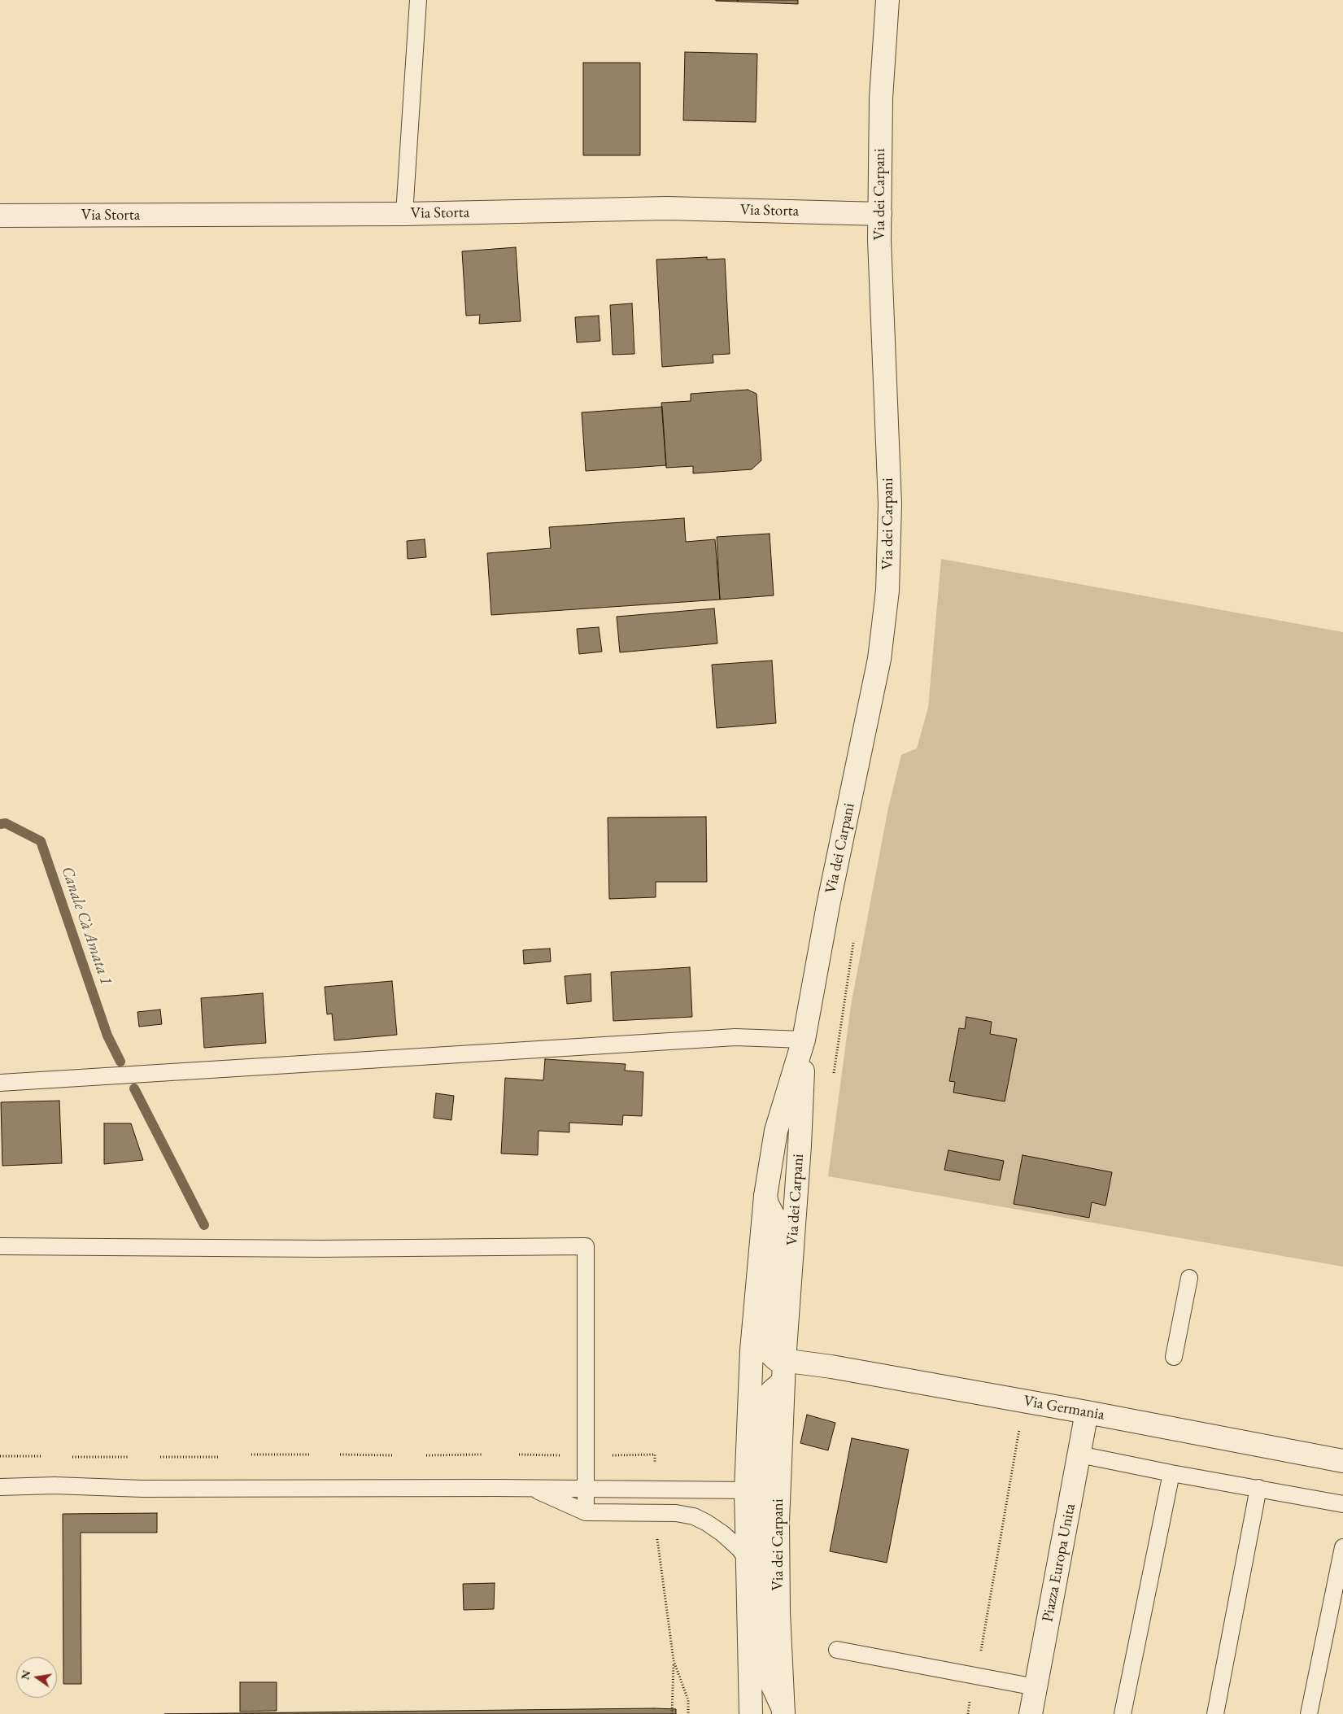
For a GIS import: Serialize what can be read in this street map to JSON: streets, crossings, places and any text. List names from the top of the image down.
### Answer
{
  "streets": {
    "street": [
      "Via dei Carpani",
      "Via Storta",
      "Via Germania",
      "Piazza Europa Unita"
    ]
  },
  "crossings": [
    ["Via dei Carpani", "Via Storta"],
    ["Via dei Carpani", "Via Germania"],
    ["Via Germania", "Piazza Europa Unita"]
  ],
  "water": ["Canale Cà Amata 1"],
  "north": "left"
}
